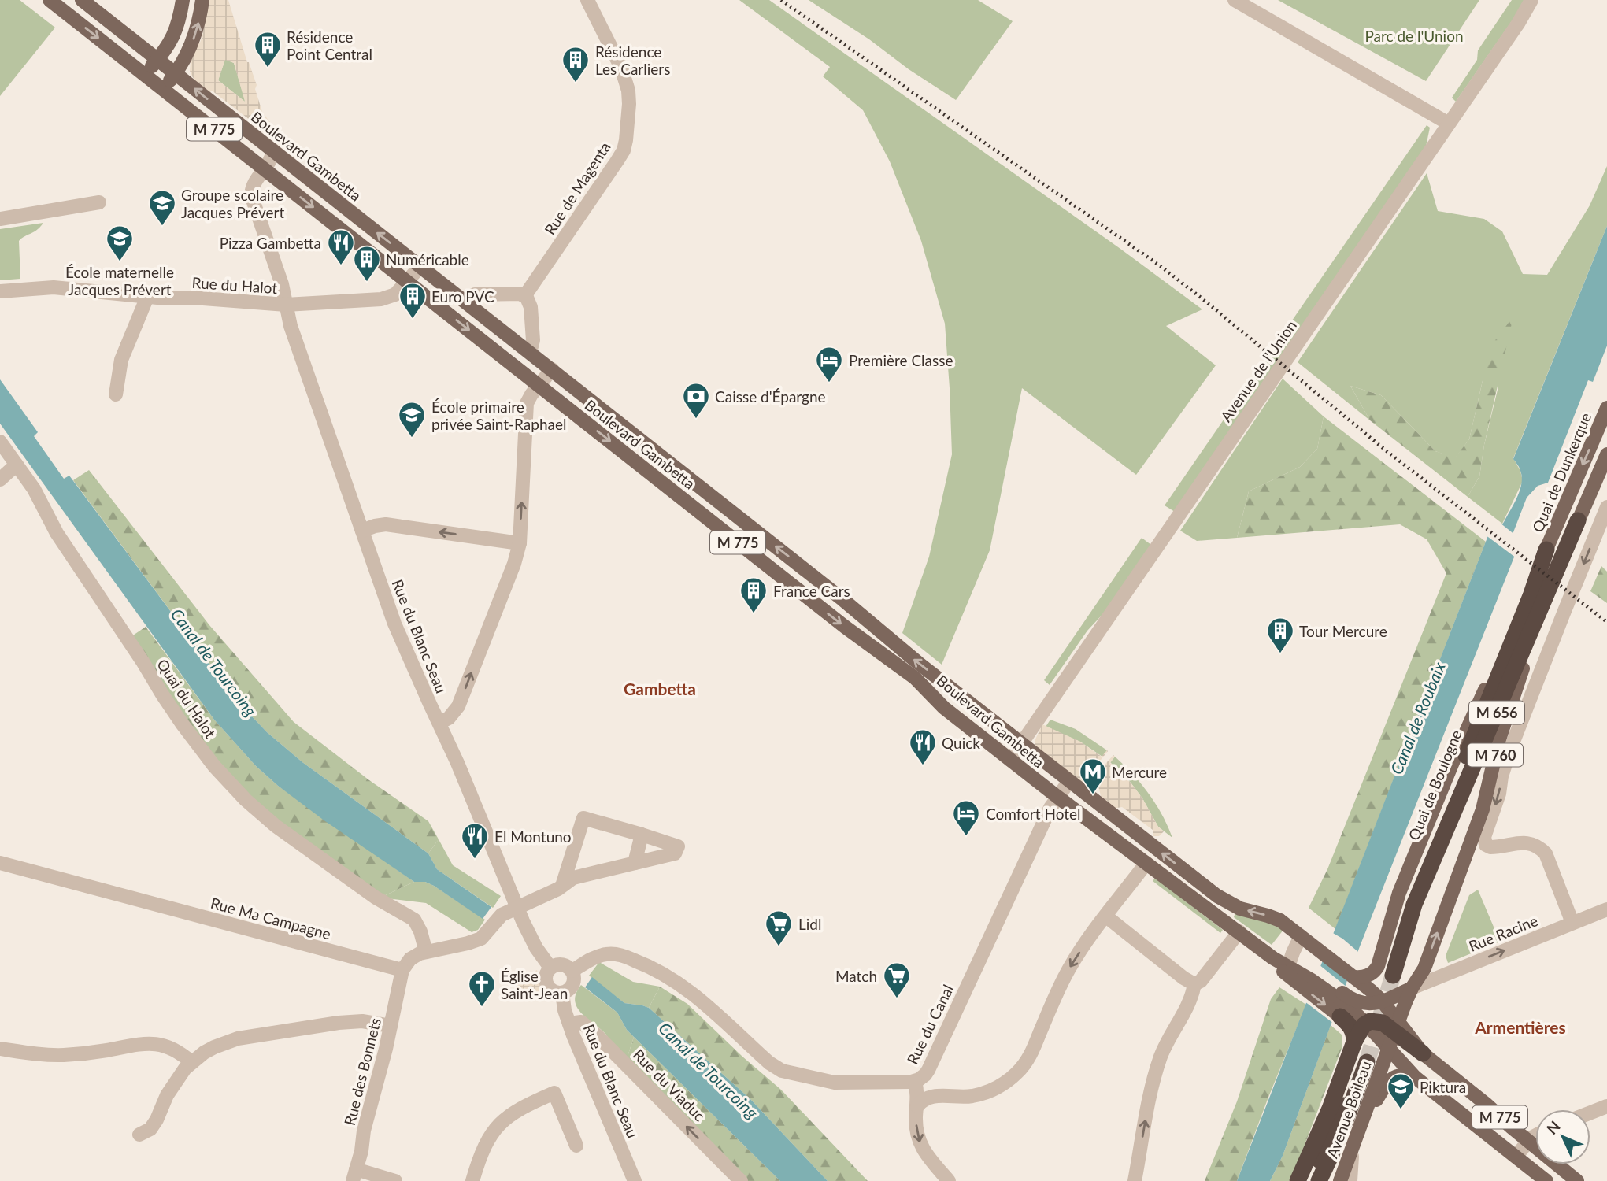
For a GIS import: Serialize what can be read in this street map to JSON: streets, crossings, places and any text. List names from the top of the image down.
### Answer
{
  "streets": {
    "highway": ["M 656", "Quai de Boulogne"],
    "main road": [
      "M 775",
      "Boulevard Gambetta",
      "Quai de Dunkerque",
      "M 760",
      "Avenue Boileau"
    ],
    "street": [
      "Rue de Magenta",
      "Rue du Halot",
      "Avenue de l'Union",
      "Rue du Blanc Seau",
      "Quai du Halot",
      "Rue Ma Campagne",
      "Rue Racine",
      "Rue du Canal",
      "Rue des Bonnets",
      "Rue du Viaduc"
    ]
  },
  "crossings": [
    ["M 775", "Boulevard Gambetta"],
    ["M 775", "M 760"],
    ["M 775", "Avenue Boileau"],
    ["Boulevard Gambetta", "Rue du Halot"],
    ["Boulevard Gambetta", "Avenue de l'Union"],
    ["Boulevard Gambetta", "Rue du Blanc Seau"],
    ["Boulevard Gambetta", "Rue du Canal"],
    ["Rue du Halot", "Rue du Blanc Seau"],
    ["Quai de Dunkerque", "M 760"],
    ["Quai de Dunkerque", "Quai de Boulogne"],
    ["Rue du Blanc Seau", "Rue du Canal"],
    ["Rue du Blanc Seau", "Rue du Viaduc"],
    ["M 760", "Quai de Boulogne"],
    ["M 760", "Rue Racine"],
    ["M 760", "Avenue Boileau"],
    ["Rue Ma Campagne", "Rue des Bonnets"]
  ],
  "one_way": ["Rue Racine", "Rue du Viaduc"],
  "districts": ["Gambetta", "Armentières"],
  "water": ["Canal de Tourcoing", "Canal de Roubaix"],
  "parks": ["Parc de l'Union"],
  "places": {
    "building": [
      "Résidence Point Central",
      "Résidence Les Carliers",
      "Numéricable",
      "Euro PVC",
      "France Cars",
      "Tour Mercure"
    ],
    "school or university": [
      "Groupe scolaire Jacques Prévert",
      "École maternelle Jacques Prévert",
      "École primaire privée Saint-Raphael",
      "Piktura"
    ],
    "restaurant": ["Pizza Gambetta", "Quick", "El Montuno"],
    "hotel": ["Première Classe", "Comfort Hotel"],
    "bank": ["Caisse d'Épargne"],
    "metro station": ["Mercure"],
    "supermarket": ["Lidl", "Match"],
    "church": ["Église Saint-Jean"]
  },
  "north": "top left"
}
